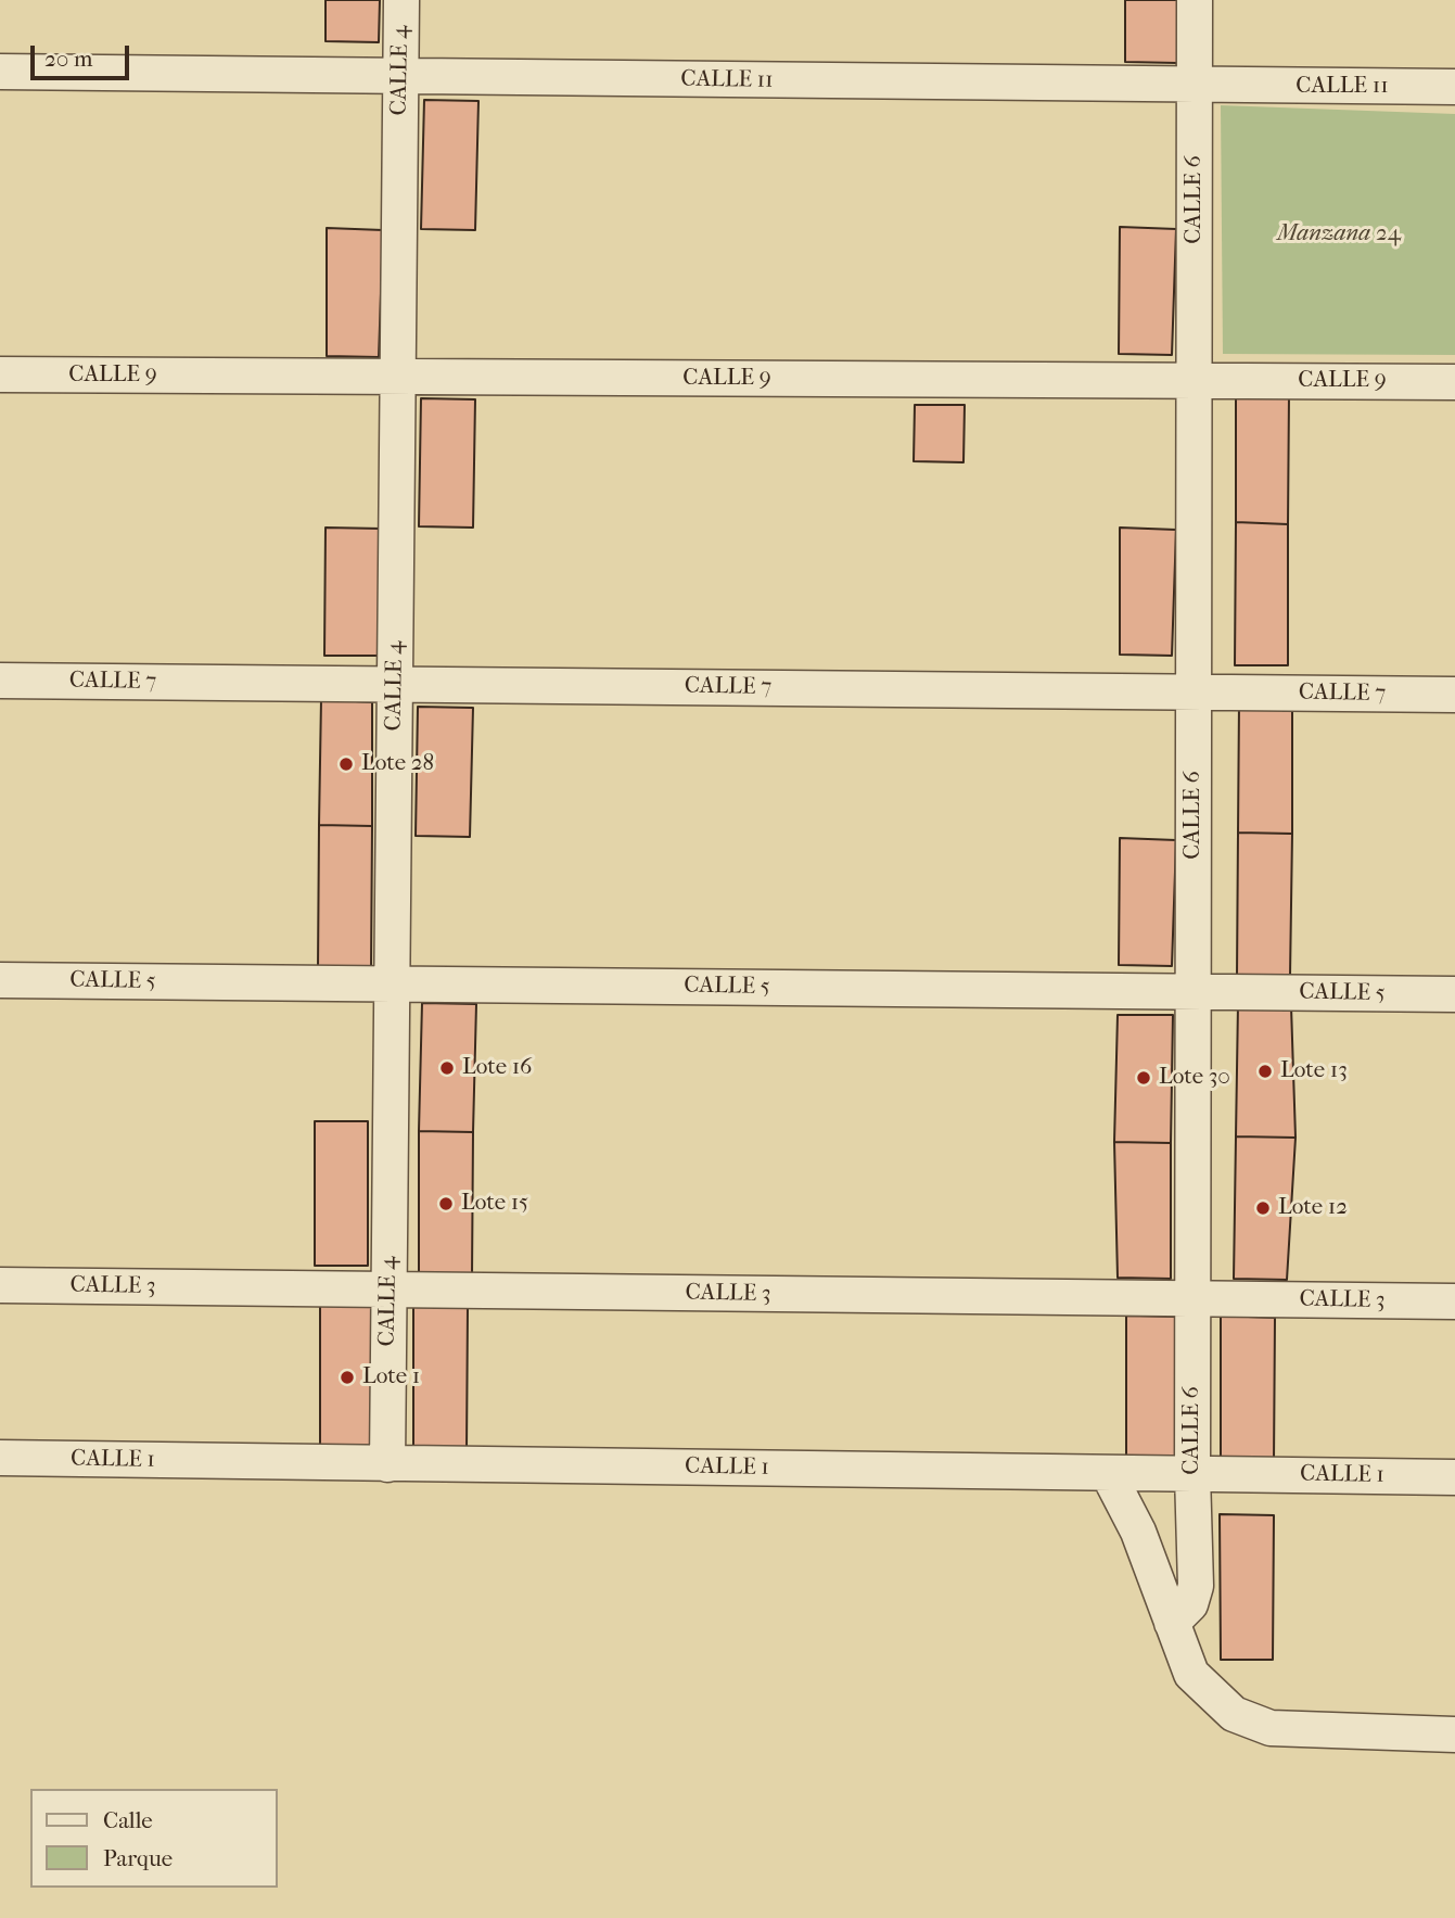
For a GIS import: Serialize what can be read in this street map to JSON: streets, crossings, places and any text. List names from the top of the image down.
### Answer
{
  "streets": {
    "street": [
      "CALLE 4",
      "CALLE 11",
      "CALLE 6",
      "CALLE 9",
      "CALLE 7",
      "CALLE 5",
      "CALLE 3",
      "CALLE 1"
    ]
  },
  "crossings": [
    ["CALLE 4", "CALLE 11"],
    ["CALLE 4", "CALLE 9"],
    ["CALLE 4", "CALLE 7"],
    ["CALLE 4", "CALLE 5"],
    ["CALLE 4", "CALLE 3"],
    ["CALLE 4", "CALLE 1"],
    ["CALLE 11", "CALLE 6"],
    ["CALLE 6", "CALLE 9"],
    ["CALLE 6", "CALLE 7"],
    ["CALLE 6", "CALLE 5"],
    ["CALLE 6", "CALLE 3"],
    ["CALLE 6", "CALLE 1"]
  ],
  "parks": ["Manzana 24"],
  "places": [
    "Lote 28",
    "Lote 16",
    "Lote 13",
    "Lote 30",
    "Lote 15",
    "Lote 12",
    "Lote 1"
  ],
  "legend": ["Calle", "Parque"],
  "scale_bar": "20 m"
}
